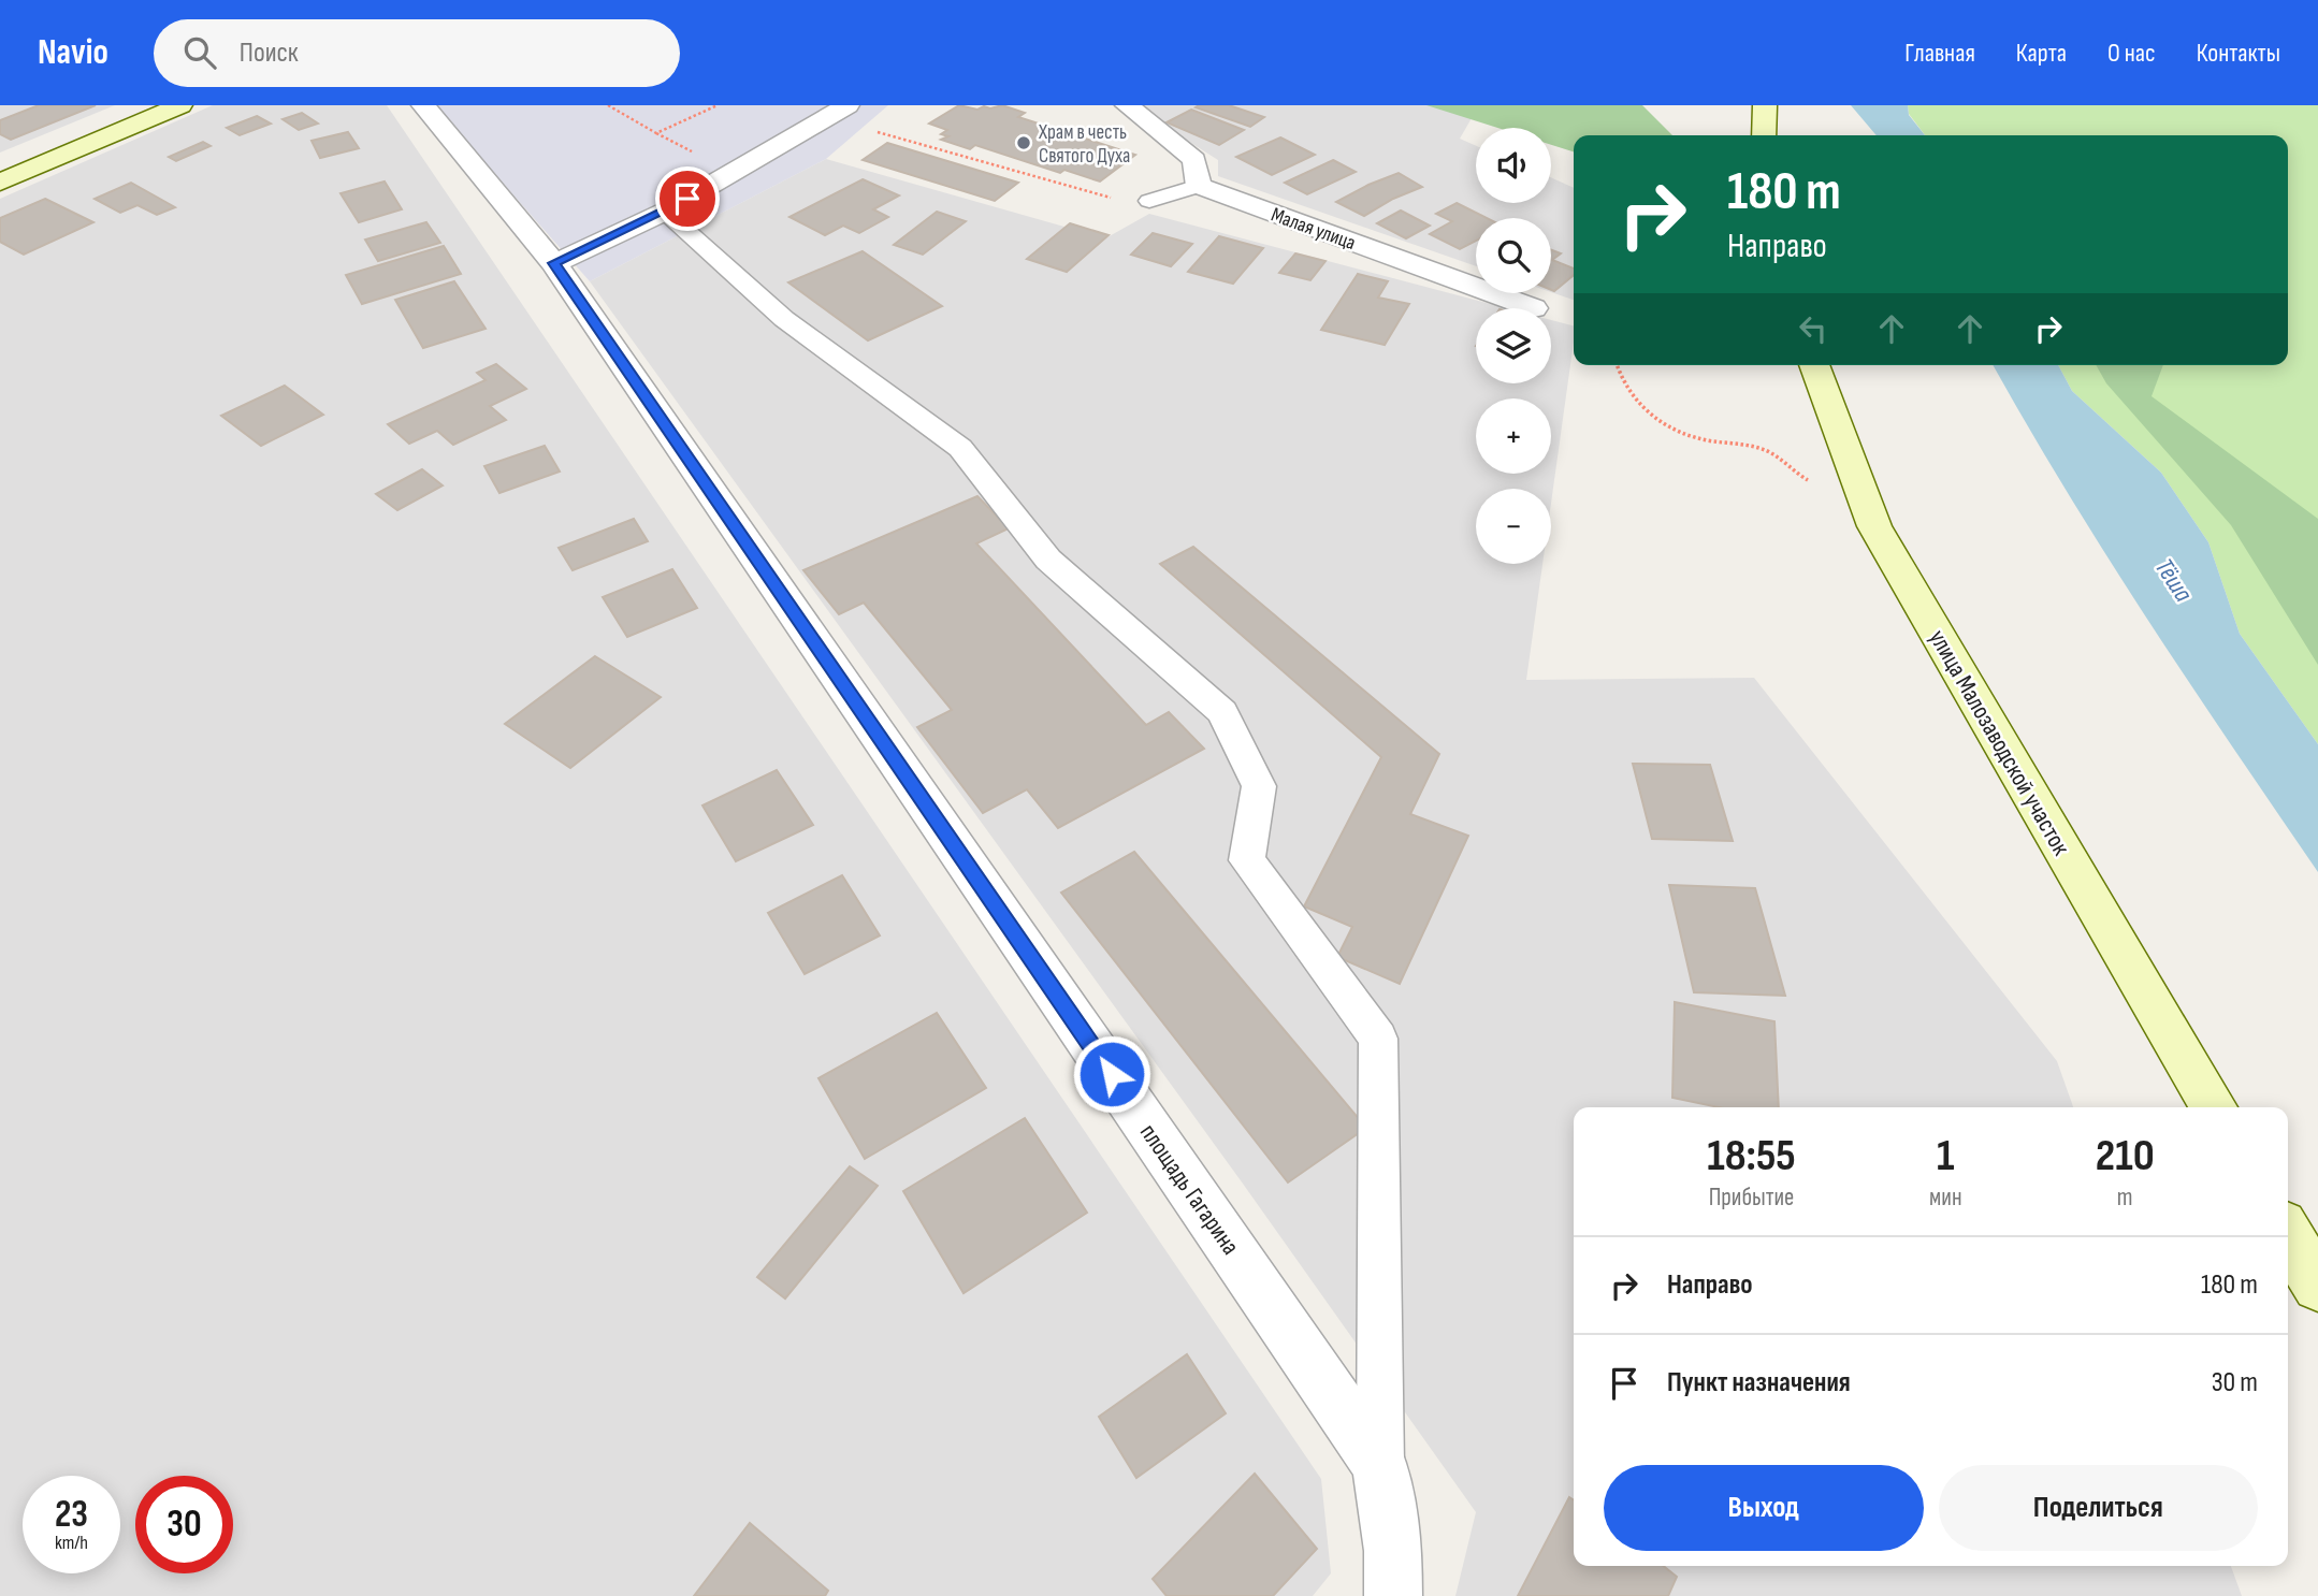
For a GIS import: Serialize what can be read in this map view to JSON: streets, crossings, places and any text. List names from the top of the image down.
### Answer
{
  "streets": {
    "street": ["Малая улица", "улица Малозаводской участок", "площадь Гагарина"]
  },
  "water": ["Тёша"],
  "places": ["Храм в честь Святого Духа"],
  "page": {
    "header": "Navio",
    "search": "Поиск",
    "nav": [
      "Главная",
      "Карта",
      "О нас",
      "Контакты"
    ],
    "map_buttons": ["+", "−"],
    "turn": ["180 m", "Направо"],
    "eta": [
      "18:55",
      "Прибытие",
      "1",
      "мин",
      "210",
      "m"
    ],
    "list": [
      {
        "name": "Направо",
        "value": "180 m"
      },
      {
        "name": "Пункт назначения",
        "value": "30 m"
      }
    ],
    "buttons": ["Выход", "Поделиться"],
    "speed": "23 km/h",
    "limit": "30"
  }
}
